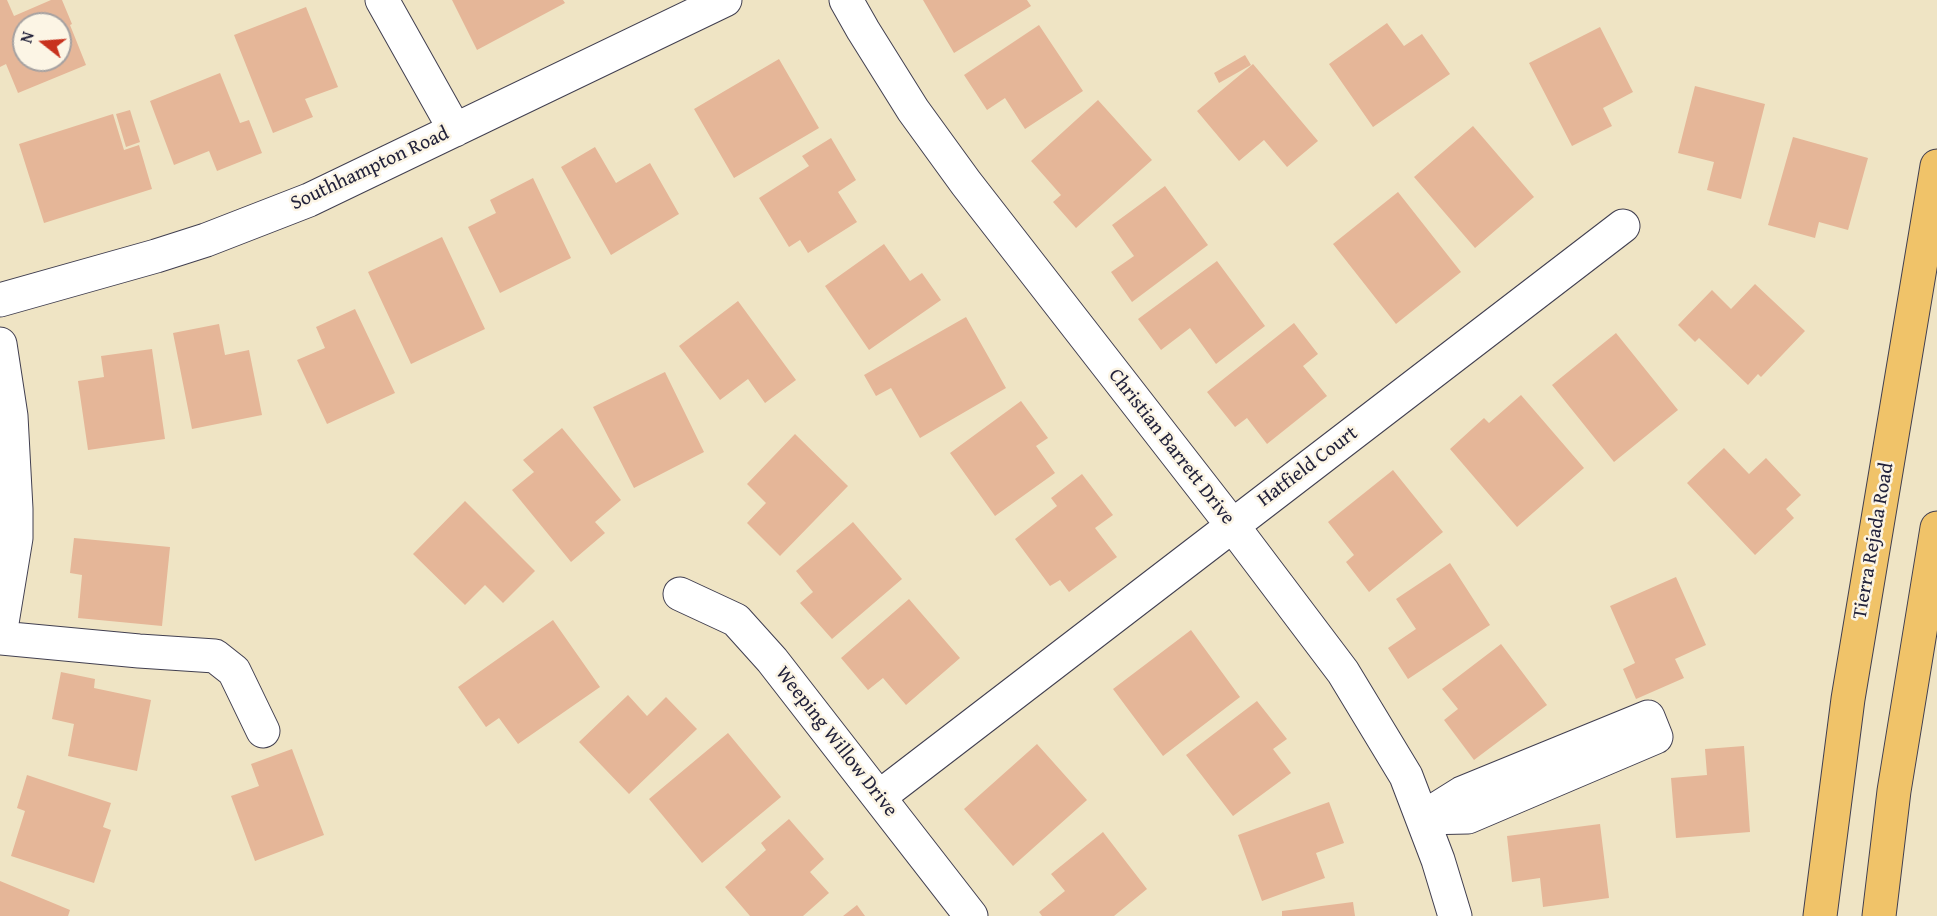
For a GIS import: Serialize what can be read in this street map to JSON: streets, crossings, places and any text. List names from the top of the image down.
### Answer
{
  "streets": {
    "main road": ["Tierra Rejada Road"],
    "street": [
      "Southhampton Road",
      "Christian Barrett Drive",
      "Hatfield Court",
      "Weeping Willow Drive"
    ]
  },
  "crossings": [
    ["Christian Barrett Drive", "Hatfield Court"],
    ["Hatfield Court", "Weeping Willow Drive"]
  ],
  "north": "left"
}
